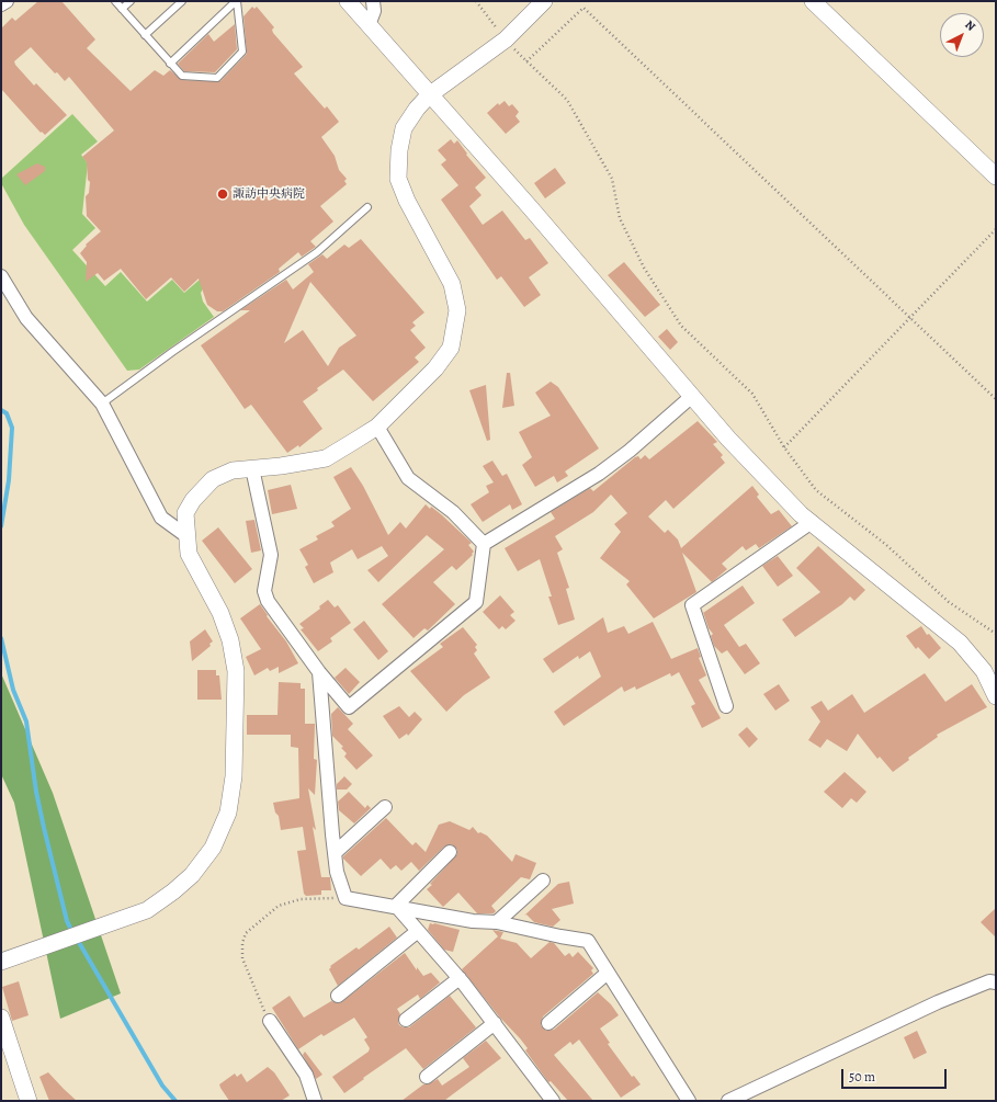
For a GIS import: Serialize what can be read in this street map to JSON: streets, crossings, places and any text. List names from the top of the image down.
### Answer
{
  "places": ["諏訪中央病院"],
  "scale_bar": "50 m",
  "north": "top right"
}
